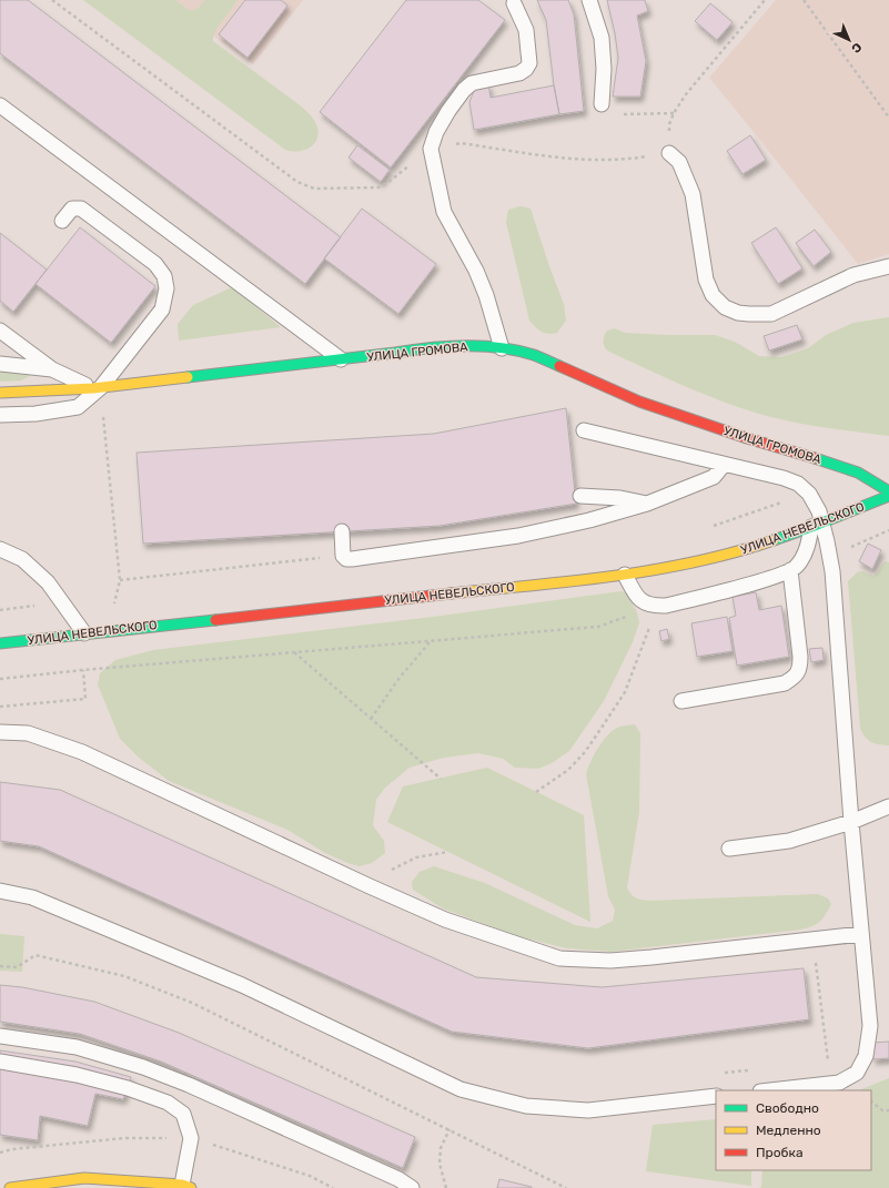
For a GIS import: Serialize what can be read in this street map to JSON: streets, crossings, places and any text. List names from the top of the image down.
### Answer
{
  "streets": {
    "street": ["УЛИЦА ГРОМОВА", "УЛИЦА НЕВЕЛЬСКОГО"]
  },
  "legend": ["Свободно", "Медленно", "Пробка"],
  "north": "bottom right"
}
